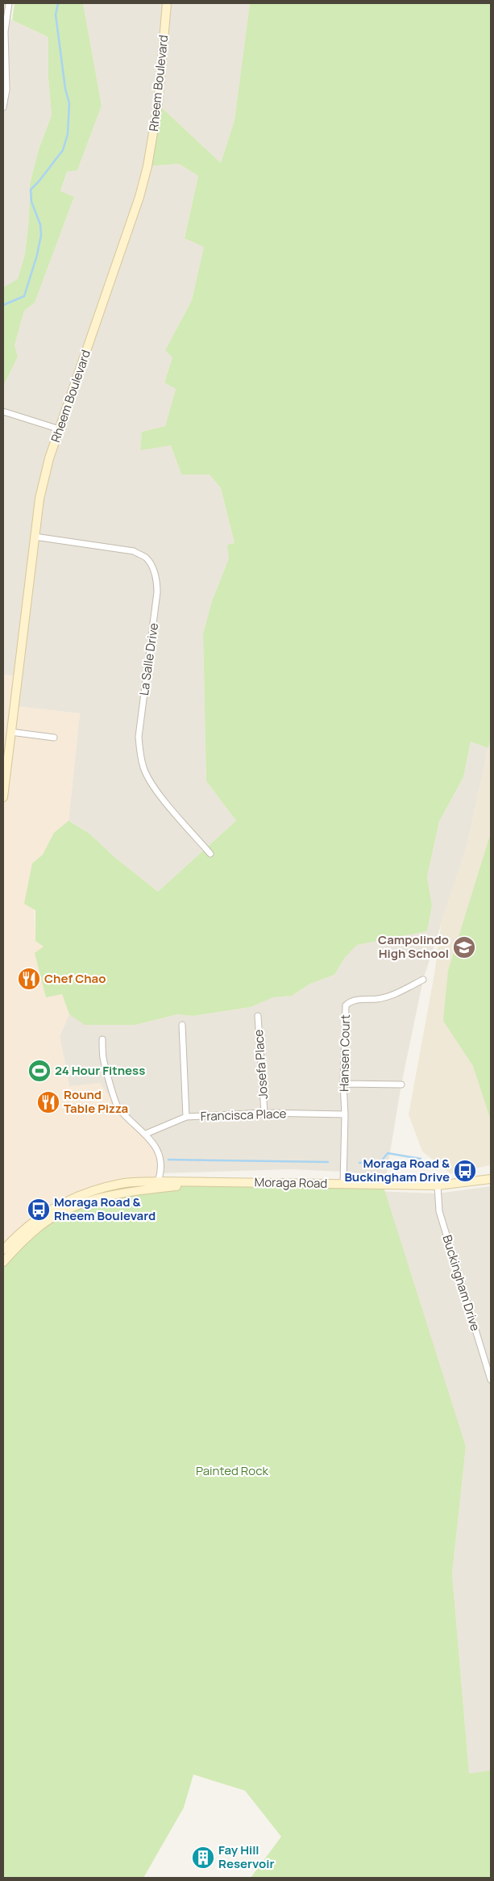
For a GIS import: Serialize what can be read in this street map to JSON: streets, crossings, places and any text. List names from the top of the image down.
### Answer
{
  "streets": {
    "street": [
      "Rheem Boulevard",
      "La Salle Drive",
      "Hansen Court",
      "Josefa Place",
      "Francisca Place",
      "Moraga Road",
      "Buckingham Drive"
    ]
  },
  "crossings": [
    ["Rheem Boulevard", "La Salle Drive"],
    ["Hansen Court", "Francisca Place"],
    ["Hansen Court", "Moraga Road"],
    ["Josefa Place", "Francisca Place"],
    ["Moraga Road", "Buckingham Drive"]
  ],
  "parks": ["Painted Rock"],
  "places": {
    "school or university": ["Campolindo High School"],
    "restaurant": ["Chef Chao", "Round Table Pizza"],
    "sports": ["24 Hour Fitness"],
    "bus stop": ["Moraga Road & Buckingham Drive", "Moraga Road & Rheem Boulevard"],
    "building": ["Fay Hill Reservoir"]
  }
}
